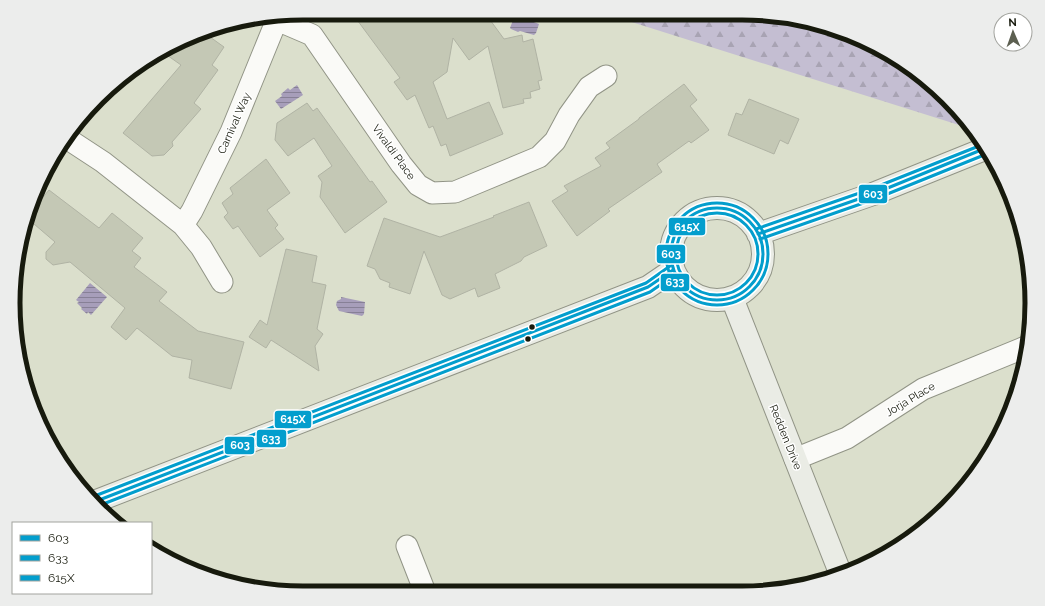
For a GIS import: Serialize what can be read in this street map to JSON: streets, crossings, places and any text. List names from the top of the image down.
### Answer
{
  "streets": {
    "main road": ["Redden Drive"],
    "street": ["Carnival Way", "Vivaldi Place", "Jorja Place"]
  },
  "crossings": [
    ["Jorja Place", "Redden Drive"]
  ],
  "lines": ["transit line 615X", "transit line 603", "transit line 633"],
  "legend": ["603", "633", "615X"],
  "north": "top"
}
